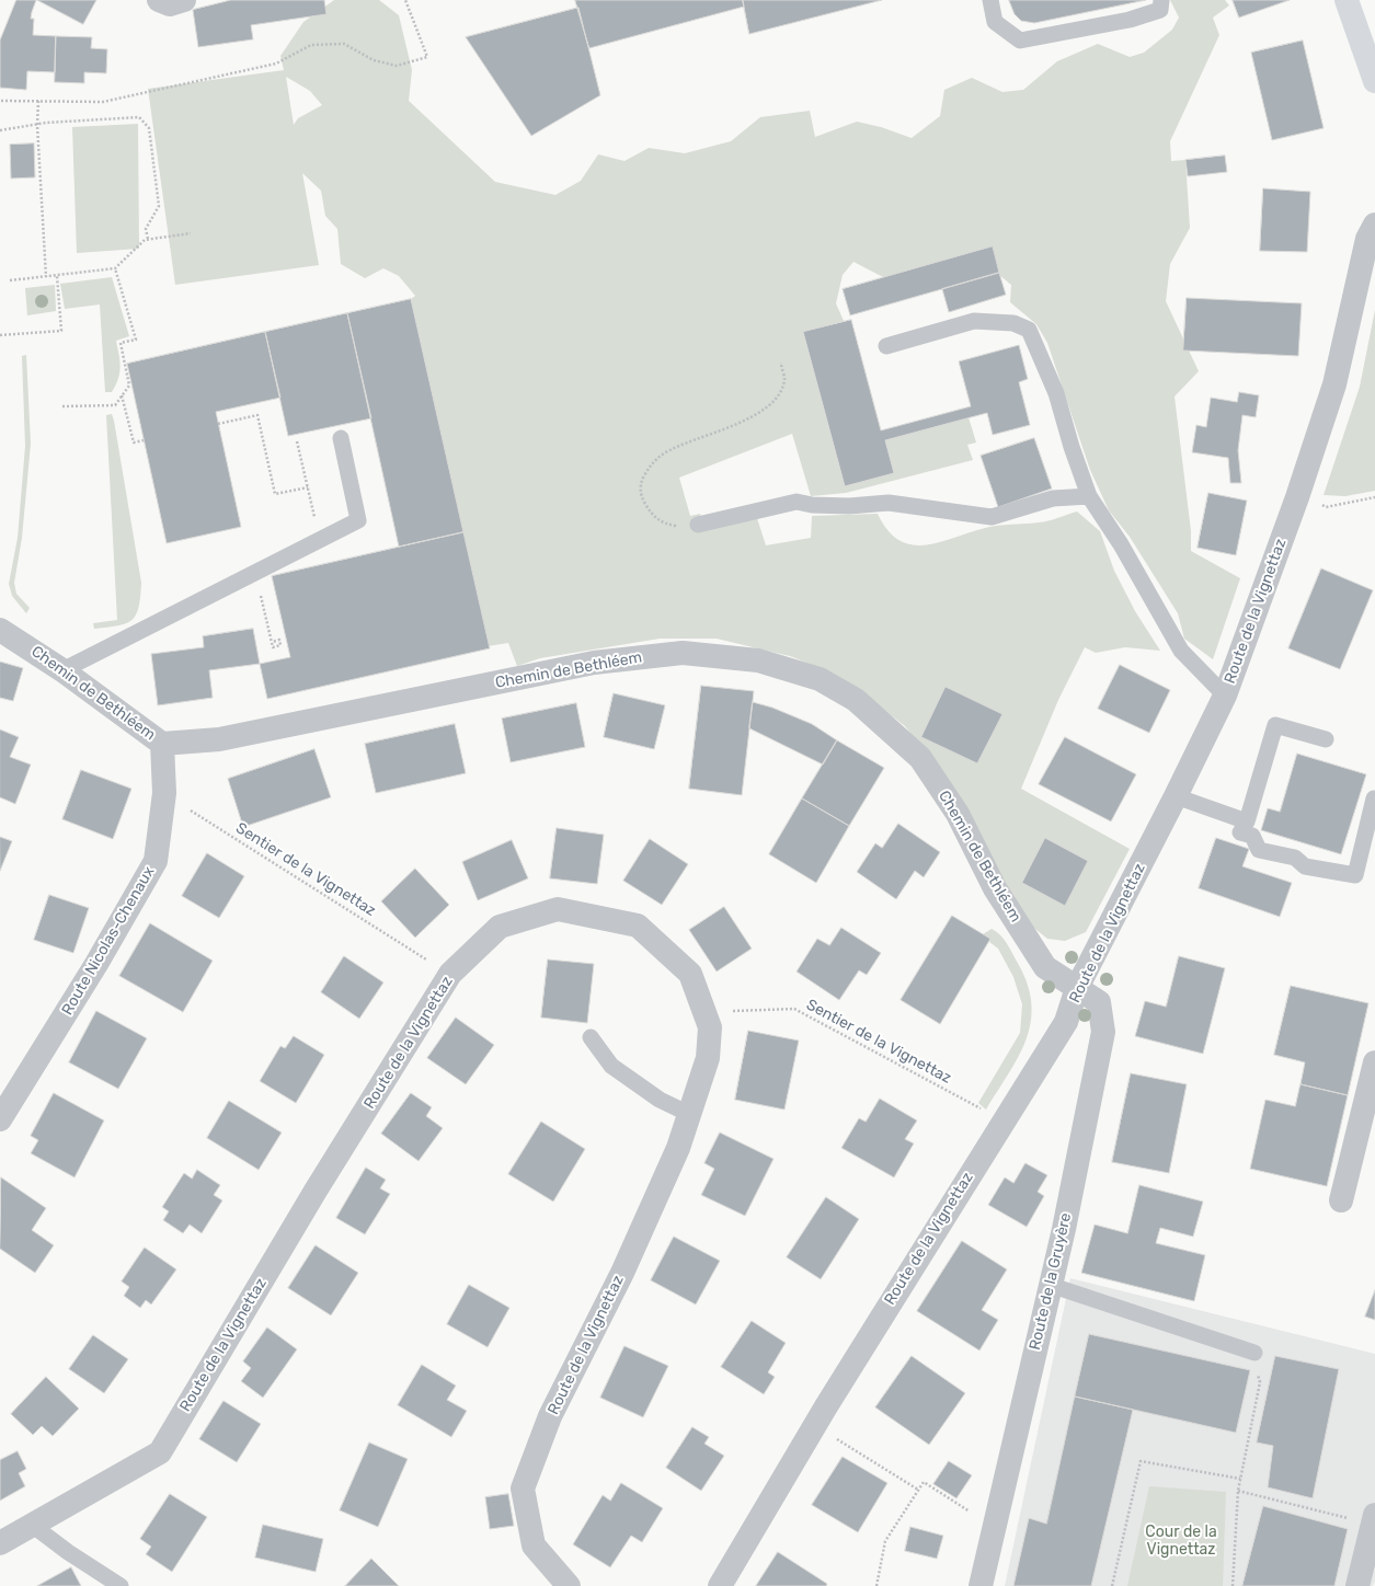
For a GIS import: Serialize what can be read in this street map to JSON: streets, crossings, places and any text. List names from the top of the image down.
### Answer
{
  "streets": {
    "street": [
      "Route de la Vignettaz",
      "Chemin de Bethléem",
      "Route Nicolas-Chenaux",
      "Route de la Gruyère"
    ],
    "path": ["Sentier de la Vignettaz"]
  },
  "crossings": [
    ["Route de la Vignettaz", "Chemin de Bethléem"],
    ["Route de la Vignettaz", "Route de la Gruyère"],
    ["Chemin de Bethléem", "Route Nicolas-Chenaux"],
    ["Chemin de Bethléem", "Route de la Gruyère"],
    ["Sentier de la Vignettaz", "Route Nicolas-Chenaux"]
  ],
  "parks": ["Cour de la Vignettaz"]
}
